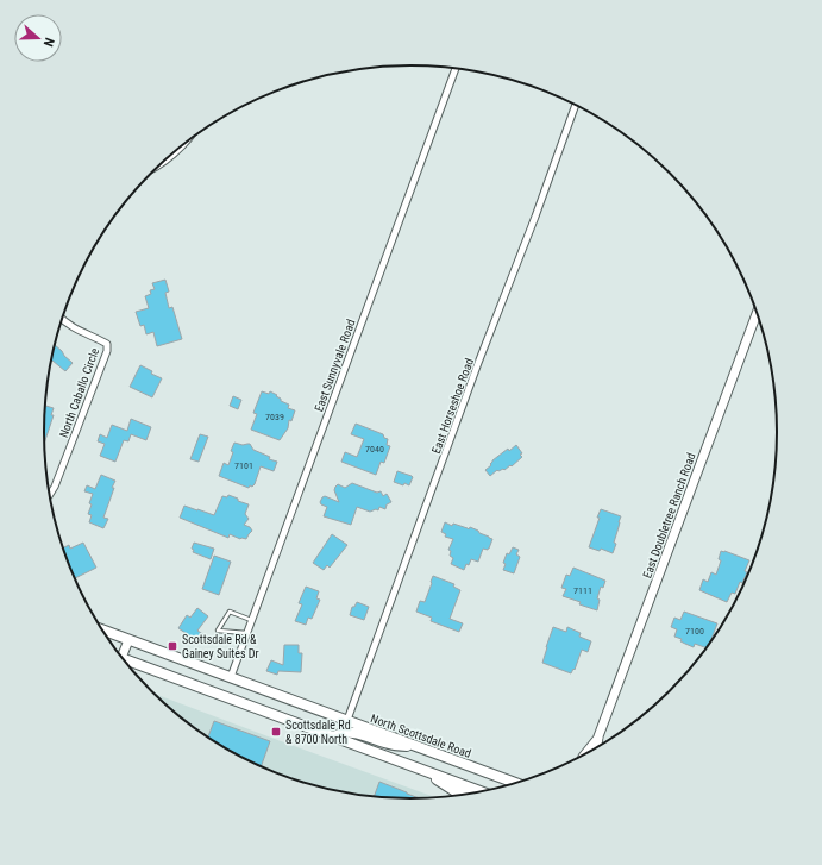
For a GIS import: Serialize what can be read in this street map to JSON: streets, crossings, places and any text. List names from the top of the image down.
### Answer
{
  "streets": {
    "main road": ["East Doubletree Ranch Road", "North Scottsdale Road"],
    "street": ["East Sunnyvale Road", "North Caballo Circle", "East Horseshoe Road"]
  },
  "crossings": [
    ["East Sunnyvale Road", "North Scottsdale Road"],
    ["East Horseshoe Road", "North Scottsdale Road"]
  ],
  "places": {
    "transit": ["Scottsdale Rd & Gainey Suites Dr", "Scottsdale Rd & 8700 North"]
  },
  "house_numbers": [
    "7039",
    "7040",
    "7101",
    "7111",
    "7100"
  ],
  "north": "right"
}
